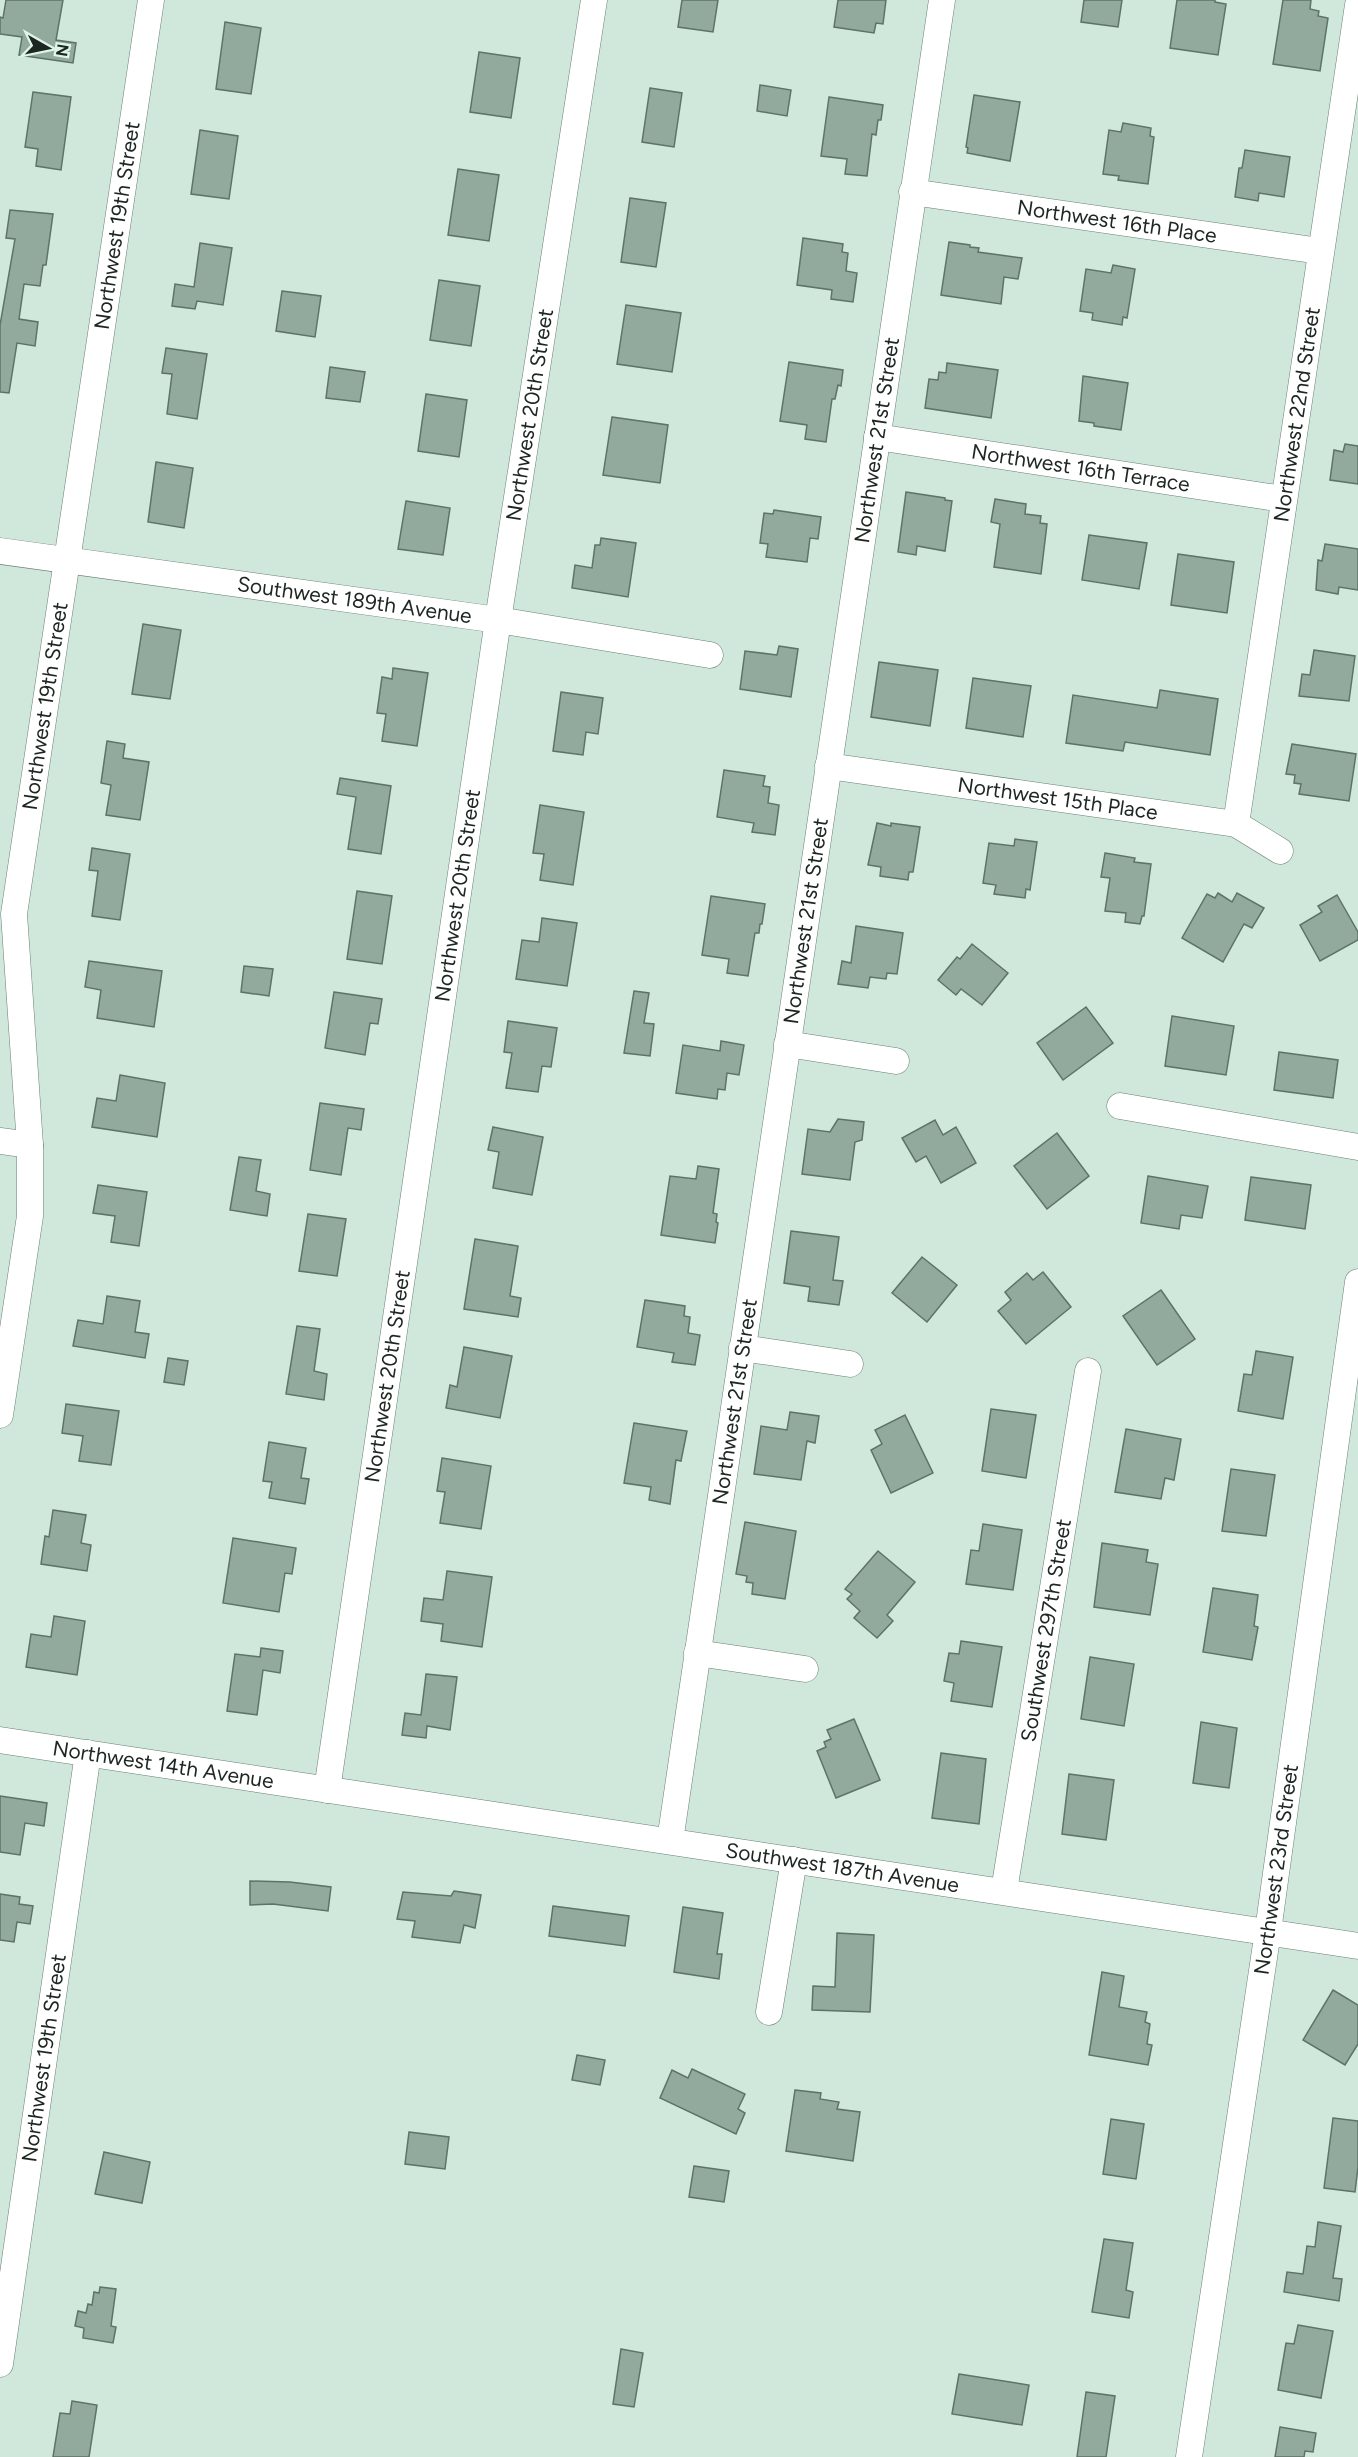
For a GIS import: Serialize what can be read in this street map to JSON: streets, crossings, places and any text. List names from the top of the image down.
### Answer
{
  "streets": {
    "street": [
      "Northwest 16th Place",
      "Northwest 19th Street",
      "Northwest 20th Street",
      "Northwest 22nd Street",
      "Northwest 21st Street",
      "Northwest 16th Terrace",
      "Southwest 189th Avenue",
      "Northwest 15th Place",
      "Southwest 297th Street",
      "Northwest 14th Avenue",
      "Southwest 187th Avenue",
      "Northwest 23rd Street"
    ]
  },
  "crossings": [
    ["Northwest 16th Place", "Northwest 22nd Street"],
    ["Northwest 16th Place", "Northwest 21st Street"],
    ["Northwest 19th Street", "Southwest 189th Avenue"],
    ["Northwest 19th Street", "Northwest 14th Avenue"],
    ["Northwest 20th Street", "Southwest 189th Avenue"],
    ["Northwest 20th Street", "Northwest 14th Avenue"],
    ["Northwest 20th Street", "Southwest 187th Avenue"],
    ["Northwest 22nd Street", "Northwest 16th Terrace"],
    ["Northwest 22nd Street", "Northwest 15th Place"],
    ["Northwest 21st Street", "Northwest 16th Terrace"],
    ["Northwest 21st Street", "Northwest 15th Place"],
    ["Northwest 21st Street", "Southwest 187th Avenue"],
    ["Southwest 297th Street", "Southwest 187th Avenue"],
    ["Northwest 14th Avenue", "Southwest 187th Avenue"],
    ["Southwest 187th Avenue", "Northwest 23rd Street"]
  ],
  "north": "right"
}
